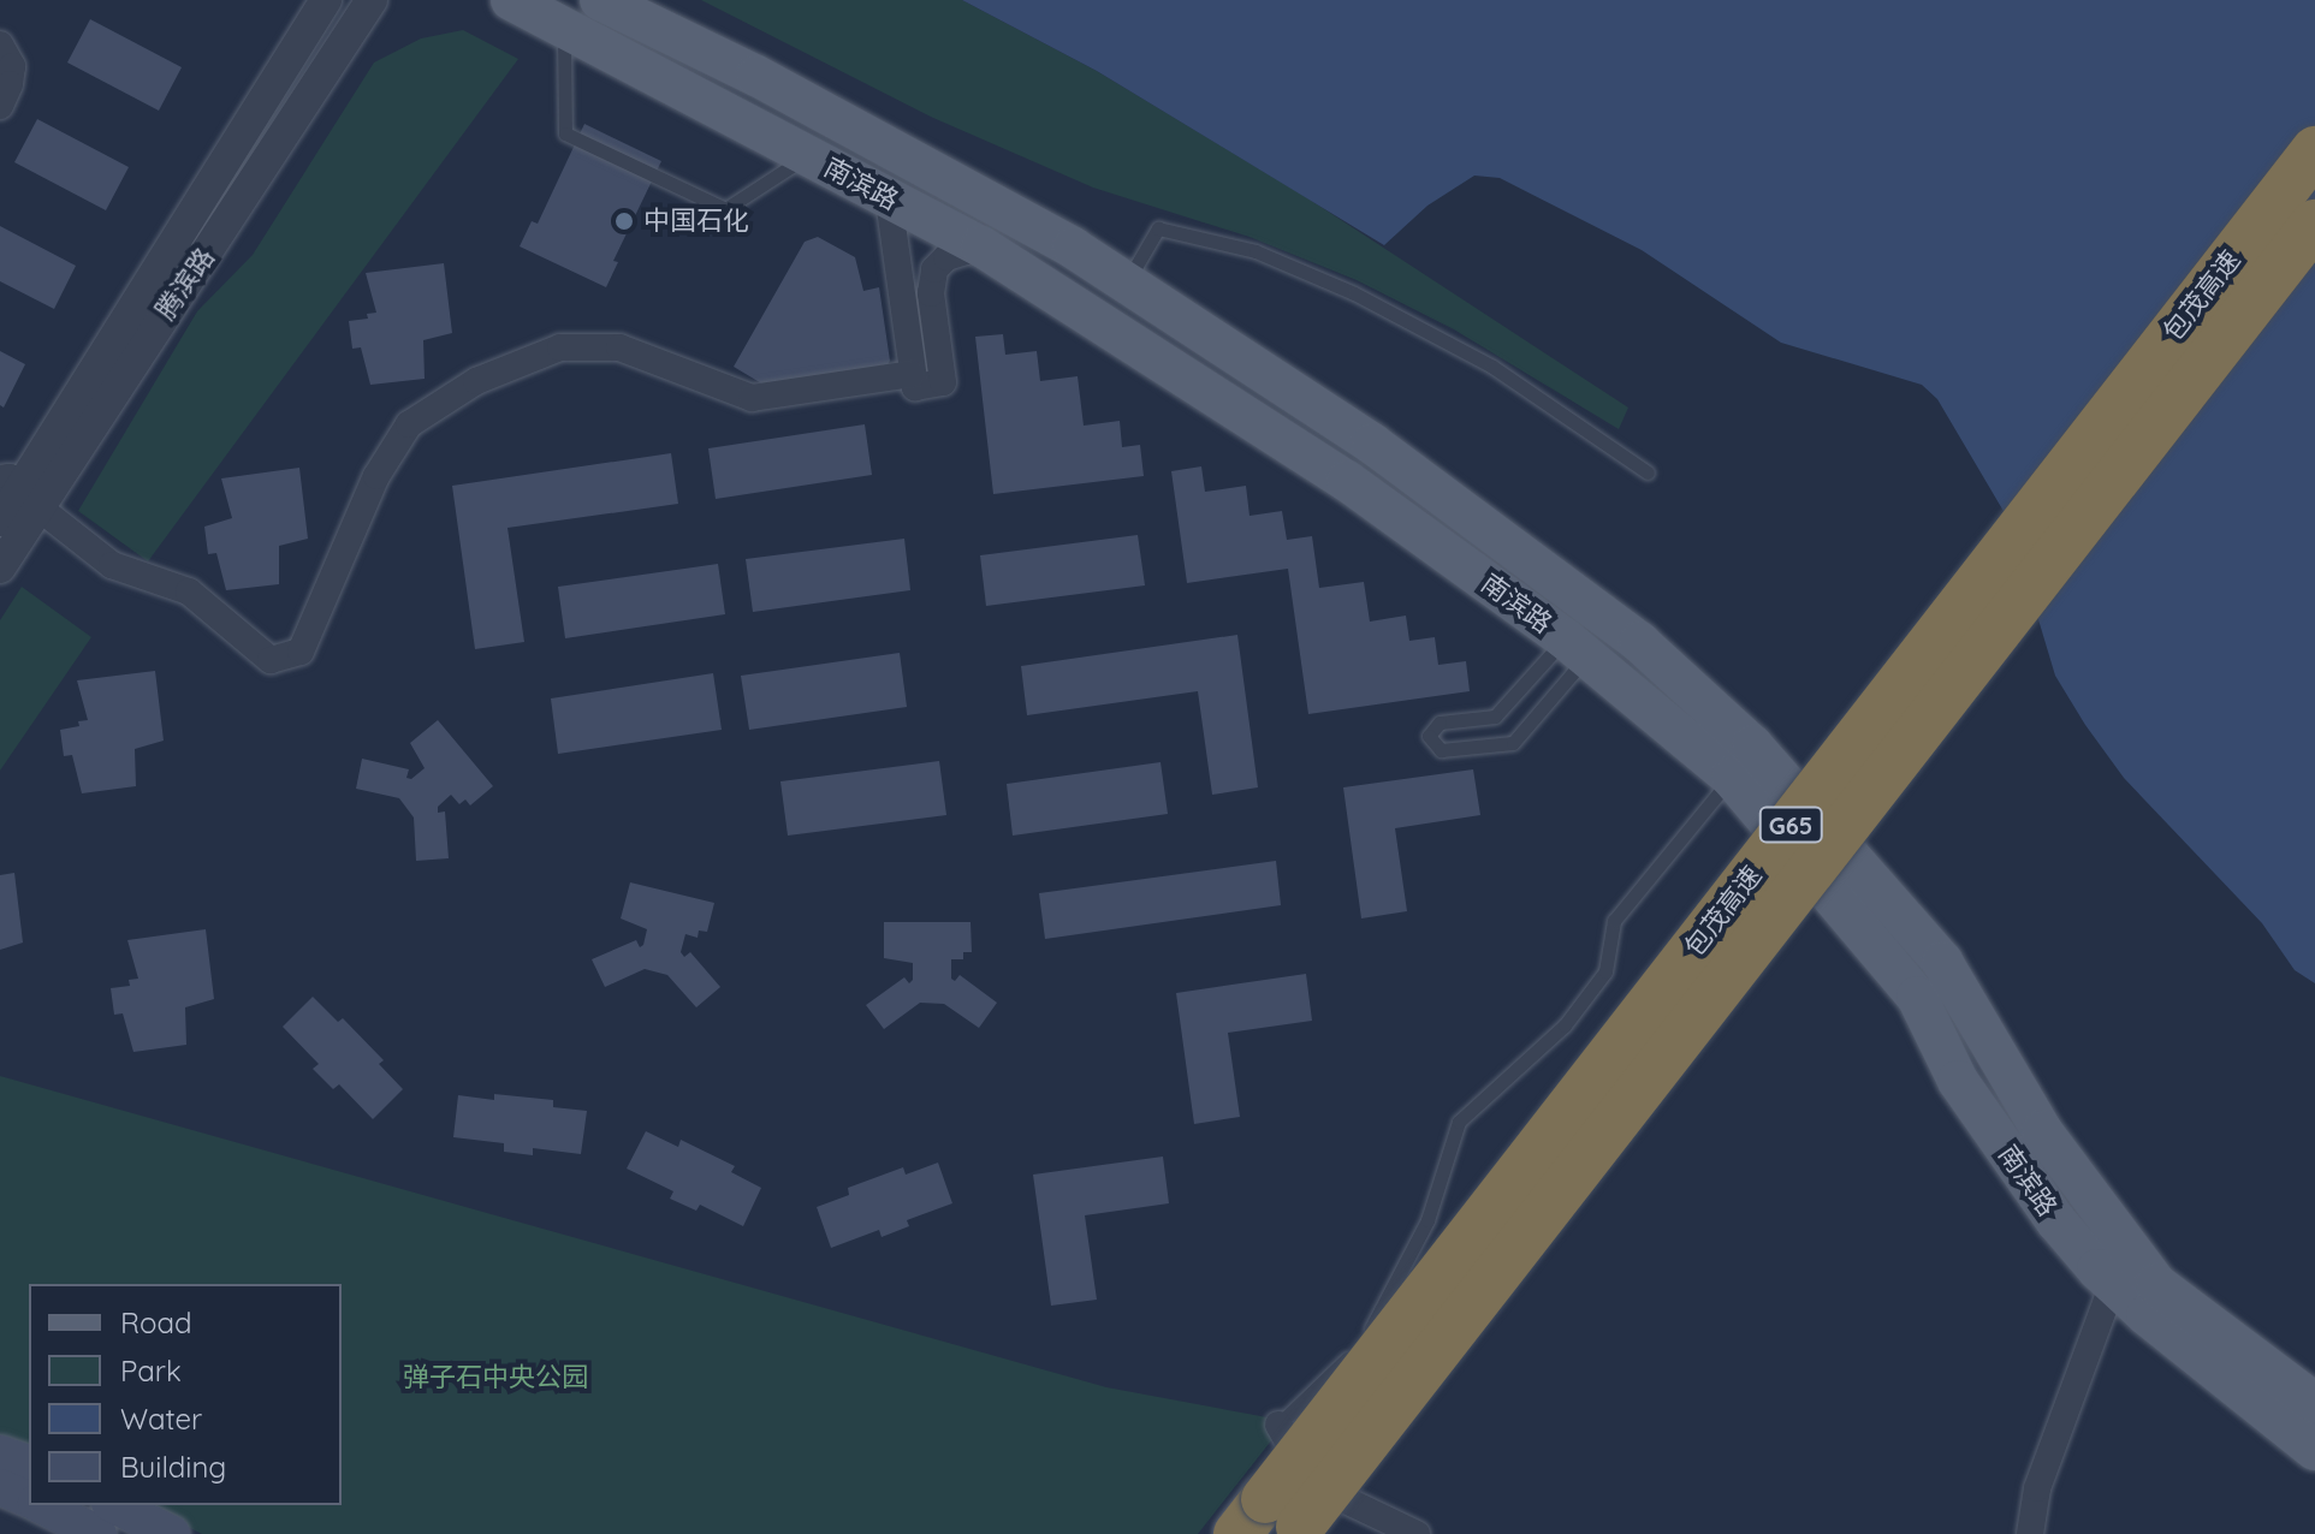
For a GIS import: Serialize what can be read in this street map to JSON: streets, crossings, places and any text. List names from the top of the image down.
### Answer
{
  "streets": {
    "highway": ["包茂高速", "G65"],
    "main road": ["南滨路"],
    "street": ["腾滨路"]
  },
  "parks": ["弹子石中央公园"],
  "places": ["中国石化"],
  "legend": [
    "Road",
    "Park",
    "Water",
    "Building"
  ]
}
